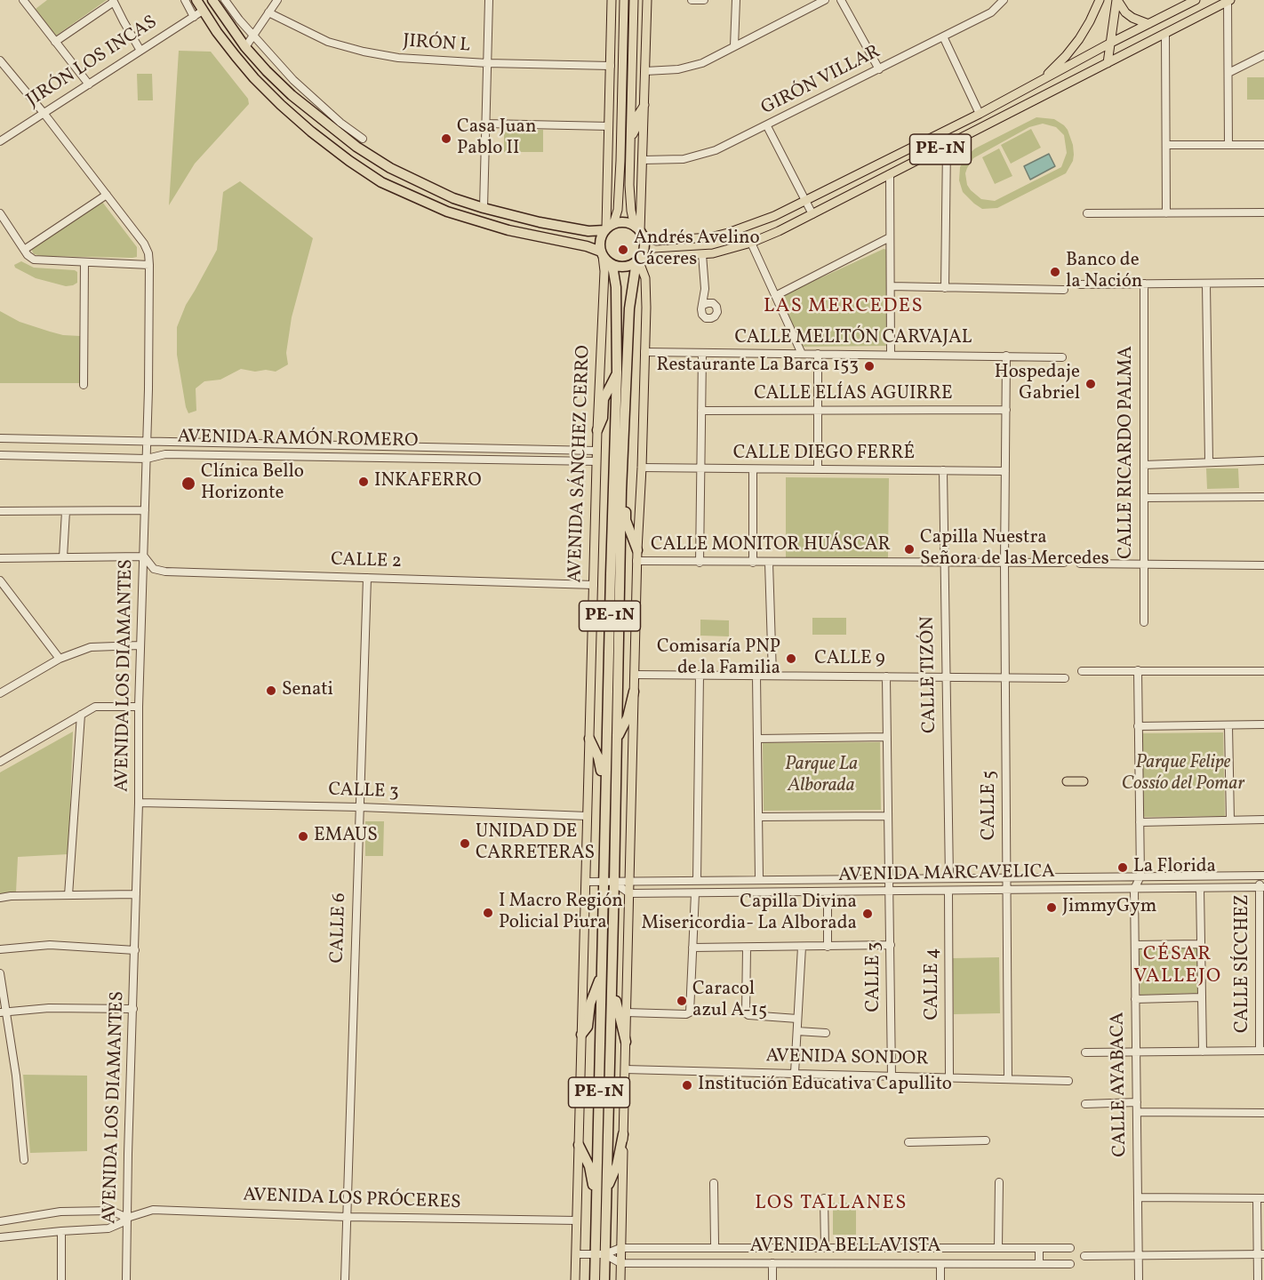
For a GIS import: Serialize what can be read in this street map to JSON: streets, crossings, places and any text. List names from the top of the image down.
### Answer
{
  "streets": {
    "highway": ["PE-1N", "AVENIDA SÁNCHEZ CERRO"],
    "street": [
      "JIRÓN L",
      "JIRÓN LOS INCAS",
      "GIRÓN VILLAR",
      "CALLE MELITÓN CARVAJAL",
      "CALLE ELÍAS AGUIRRE",
      "AVENIDA RAMÓN ROMERO",
      "CALLE RICARDO PALMA",
      "CALLE DIEGO FERRÉ",
      "CALLE MONITOR HUÁSCAR",
      "CALLE 2",
      "CALLE 9",
      "CALLE TIZÓN",
      "AVENIDA LOS DIAMANTES",
      "CALLE 3",
      "CALLE 5",
      "AVENIDA MARCAVELICA",
      "CALLE 6",
      "CALLE SÍCCHEZ",
      "CALLE 4",
      "AVENIDA SONDOR",
      "CALLE AYABACA",
      "AVENIDA LOS PRÓCERES",
      "AVENIDA BELLAVISTA"
    ]
  },
  "crossings": [
    ["JIRÓN LOS INCAS", "AVENIDA LOS DIAMANTES"],
    ["PE-1N", "AVENIDA SÁNCHEZ CERRO"],
    ["CALLE MELITÓN CARVAJAL", "CALLE 5"],
    ["CALLE ELÍAS AGUIRRE", "CALLE 5"],
    ["AVENIDA RAMÓN ROMERO", "AVENIDA SÁNCHEZ CERRO"],
    ["AVENIDA RAMÓN ROMERO", "AVENIDA LOS DIAMANTES"],
    ["CALLE DIEGO FERRÉ", "CALLE TIZÓN"],
    ["CALLE DIEGO FERRÉ", "CALLE 5"],
    ["AVENIDA SÁNCHEZ CERRO", "CALLE 2"],
    ["AVENIDA SÁNCHEZ CERRO", "CALLE 3"],
    ["AVENIDA SÁNCHEZ CERRO", "AVENIDA MARCAVELICA"],
    ["AVENIDA SÁNCHEZ CERRO", "AVENIDA LOS PRÓCERES"],
    ["CALLE MONITOR HUÁSCAR", "CALLE TIZÓN"],
    ["CALLE MONITOR HUÁSCAR", "CALLE 5"],
    ["CALLE 2", "AVENIDA LOS DIAMANTES"],
    ["CALLE 2", "CALLE 6"],
    ["CALLE 9", "CALLE TIZÓN"],
    ["CALLE 9", "CALLE 5"],
    ["CALLE TIZÓN", "AVENIDA MARCAVELICA"],
    ["AVENIDA LOS DIAMANTES", "CALLE 3"],
    ["AVENIDA LOS DIAMANTES", "AVENIDA LOS PRÓCERES"],
    ["CALLE 3", "AVENIDA MARCAVELICA"],
    ["CALLE 3", "CALLE 6"],
    ["CALLE 3", "AVENIDA SONDOR"],
    ["CALLE 5", "AVENIDA MARCAVELICA"],
    ["CALLE 5", "AVENIDA SONDOR"],
    ["AVENIDA MARCAVELICA", "CALLE SÍCCHEZ"],
    ["AVENIDA MARCAVELICA", "CALLE 4"],
    ["AVENIDA MARCAVELICA", "CALLE AYABACA"],
    ["CALLE 6", "AVENIDA LOS PRÓCERES"],
    ["CALLE 4", "AVENIDA SONDOR"]
  ],
  "districts": ["LAS MERCEDES", "CÉSAR VALLEJO", "LOS TALLANES"],
  "parks": ["Parque Felipe Cossío del Pomar", "Parque La Alborada"],
  "places": [
    "Casa Juan Pablo II",
    "Andrés Avelino Cáceres",
    "Banco de la Nación",
    "Restaurante La Barca 153",
    "Hospedaje Gabriel",
    "INKAFERRO",
    "Clínica Bello Horizonte",
    "Capilla Nuestra Señora de las Mercedes",
    "Comisaría PNP de la Familia",
    "Senati",
    "EMAUS",
    "UNIDAD DE CARRETERAS",
    "La Florida",
    "JimmyGym",
    "I Macro Región Policial Piura",
    "Capilla Divina Misericordia- La Alborada",
    "Caracol azul A-15",
    "Institución Educativa Capullito"
  ]
}
